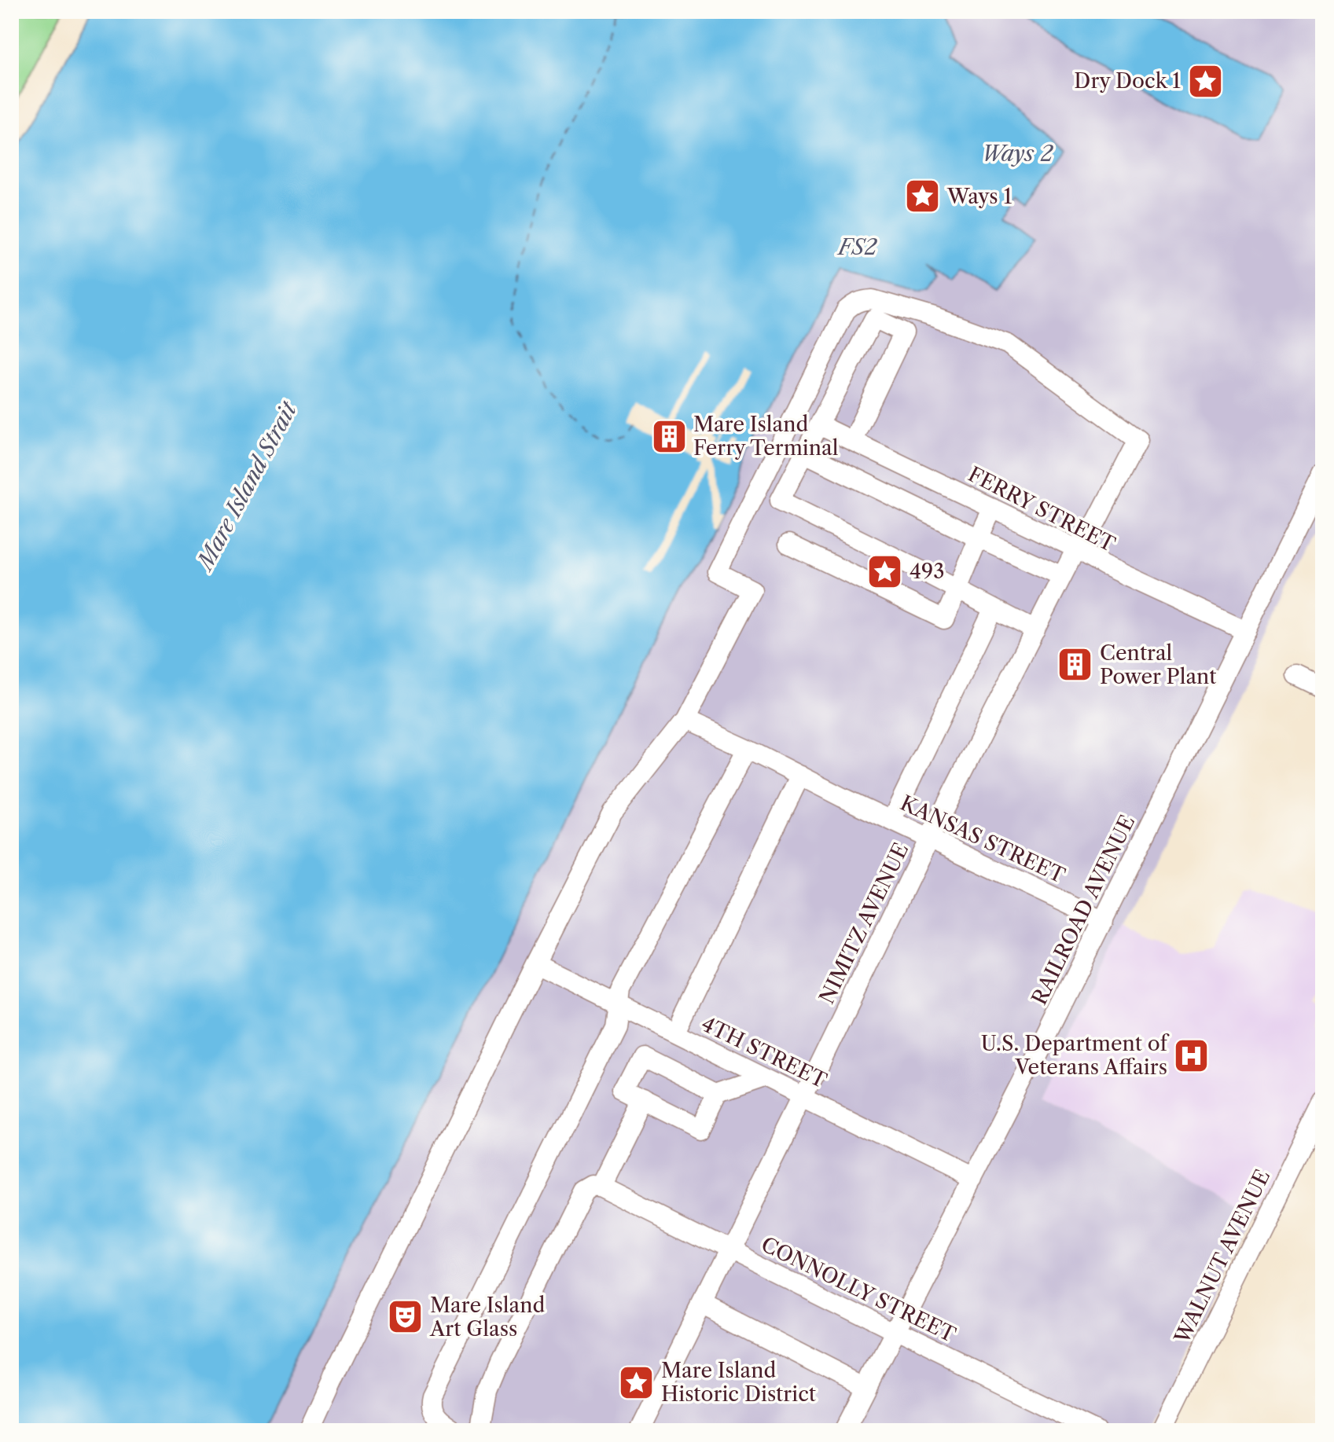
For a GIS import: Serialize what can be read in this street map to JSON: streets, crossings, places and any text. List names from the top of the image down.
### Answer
{
  "streets": {
    "street": [
      "FERRY STREET",
      "KANSAS STREET",
      "RAILROAD AVENUE",
      "NIMITZ AVENUE",
      "4TH STREET",
      "WALNUT AVENUE",
      "CONNOLLY STREET"
    ]
  },
  "crossings": [
    ["FERRY STREET", "RAILROAD AVENUE"],
    ["FERRY STREET", "NIMITZ AVENUE"],
    ["KANSAS STREET", "RAILROAD AVENUE"],
    ["KANSAS STREET", "NIMITZ AVENUE"],
    ["RAILROAD AVENUE", "4TH STREET"],
    ["RAILROAD AVENUE", "CONNOLLY STREET"],
    ["NIMITZ AVENUE", "4TH STREET"],
    ["NIMITZ AVENUE", "CONNOLLY STREET"]
  ],
  "water": ["Ways 2", "FS2", "Mare Island Strait"],
  "places": {
    "place": [
      "Dry Dock 1",
      "Ways 1",
      "493",
      "Mare Island Historic District"
    ],
    "building": ["Mare Island Ferry Terminal", "Central Power Plant"],
    "hospital": ["U.S. Department of Veterans Affairs"],
    "theatre": ["Mare Island Art Glass"]
  }
}
